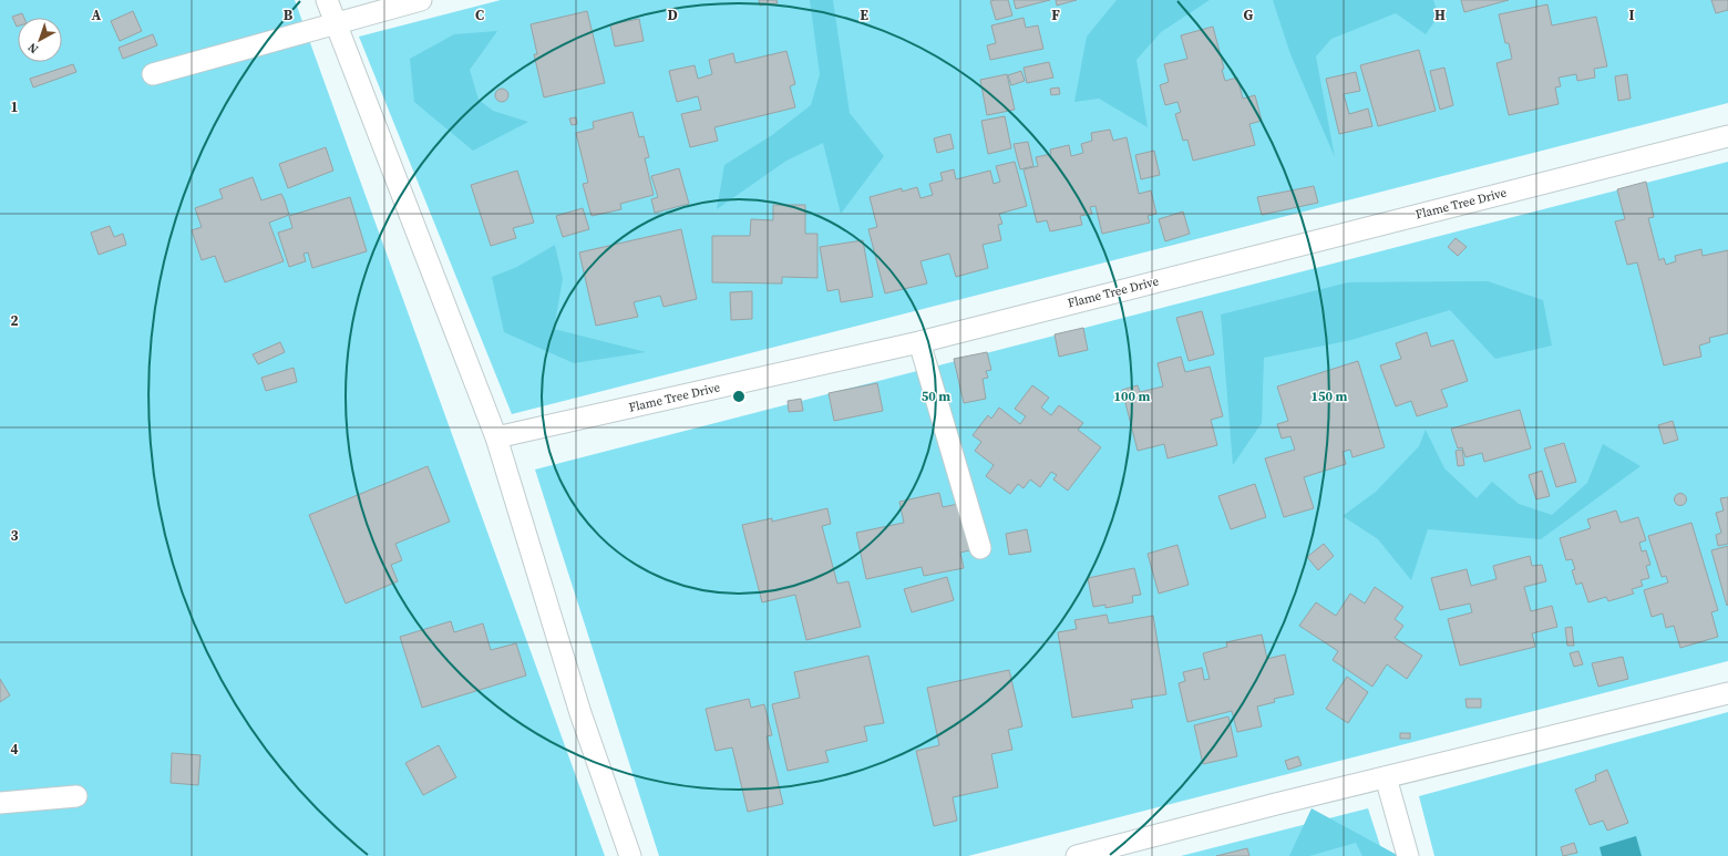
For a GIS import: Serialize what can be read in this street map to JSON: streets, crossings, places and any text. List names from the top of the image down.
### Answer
{
  "streets": {
    "street": ["Flame Tree Drive"]
  },
  "north": "bottom left",
  "grid": {
    "columns": [
      "A",
      "B",
      "C",
      "D",
      "E",
      "F",
      "G",
      "H",
      "I"
    ],
    "rows": [
      "1",
      "2",
      "3",
      "4"
    ]
  },
  "rings": ["50 m", "100 m", "150 m"]
}
